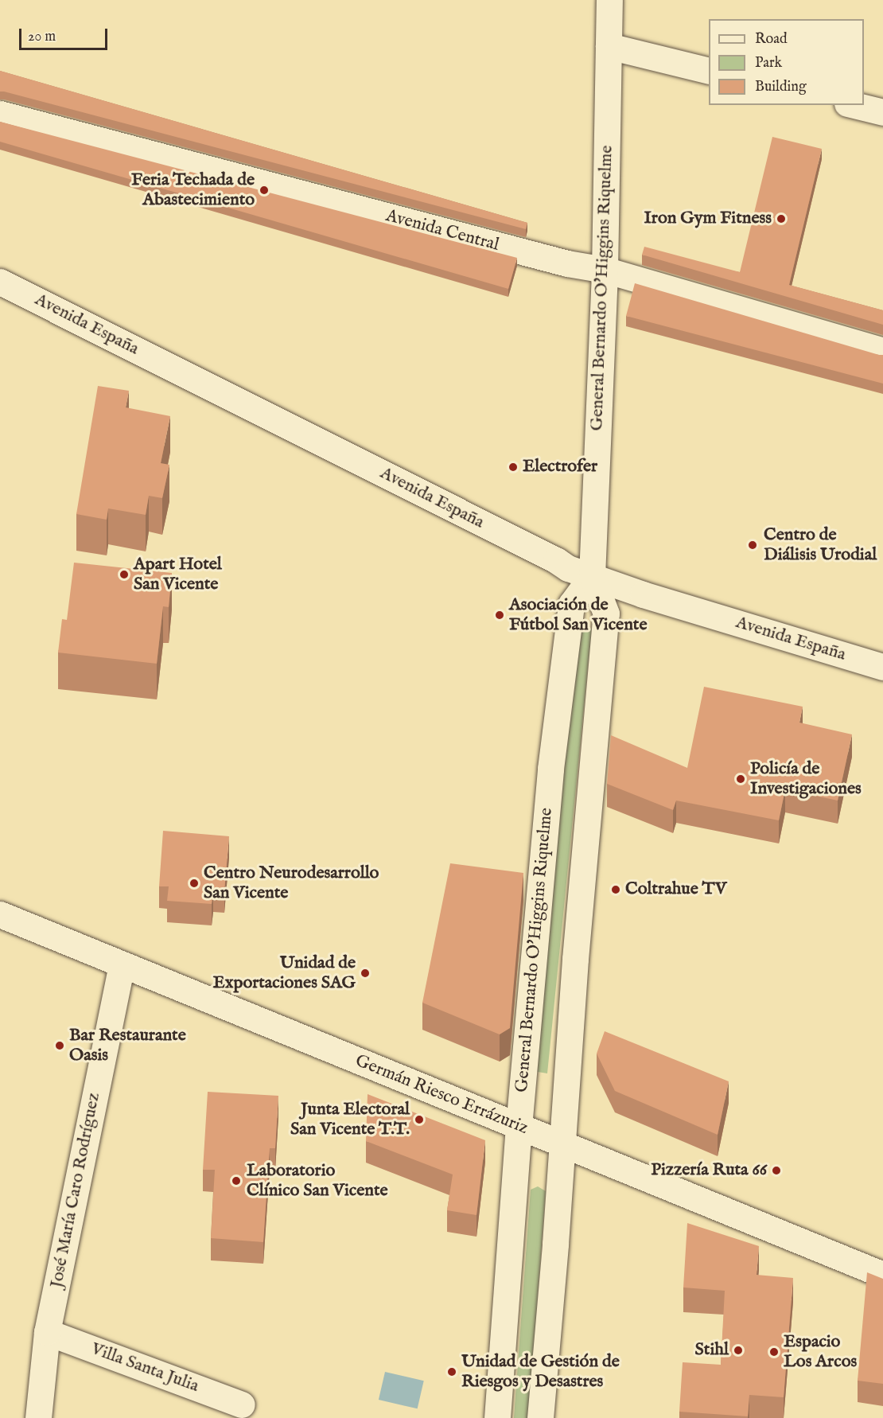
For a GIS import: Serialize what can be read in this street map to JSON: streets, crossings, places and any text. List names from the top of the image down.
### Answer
{
  "streets": {
    "street": [
      "Avenida Central",
      "General Bernardo O'Higgins Riquelme",
      "Avenida España",
      "Germán Riesco Errázuriz",
      "José María Caro Rodríguez",
      "Villa Santa Julia"
    ]
  },
  "crossings": [
    ["Avenida Central", "General Bernardo O'Higgins Riquelme"],
    ["General Bernardo O'Higgins Riquelme", "Avenida España"],
    ["General Bernardo O'Higgins Riquelme", "Germán Riesco Errázuriz"],
    ["Germán Riesco Errázuriz", "José María Caro Rodríguez"],
    ["José María Caro Rodríguez", "Villa Santa Julia"]
  ],
  "places": [
    "Feria Techada de Abastecimiento",
    "Iron Gym Fitness",
    "Electrofer",
    "Centro de Diálisis Urodial",
    "Apart Hotel San Vicente",
    "Asociación de Fútbol San Vicente",
    "Policía de Investigaciones",
    "Centro Neurodesarrollo San Vicente",
    "Coltrahue TV",
    "Unidad de Exportaciones SAG",
    "Bar Restaurante Oasis",
    "Junta Electoral San Vicente T.T.",
    "Pizzería Ruta 66",
    "Laboratorio Clínico San Vicente",
    "Stihl",
    "Espacio Los Arcos",
    "Unidad de Gestión de Riesgos y Desastres"
  ],
  "legend": ["Road", "Park", "Building"],
  "scale_bar": "20 m"
}
